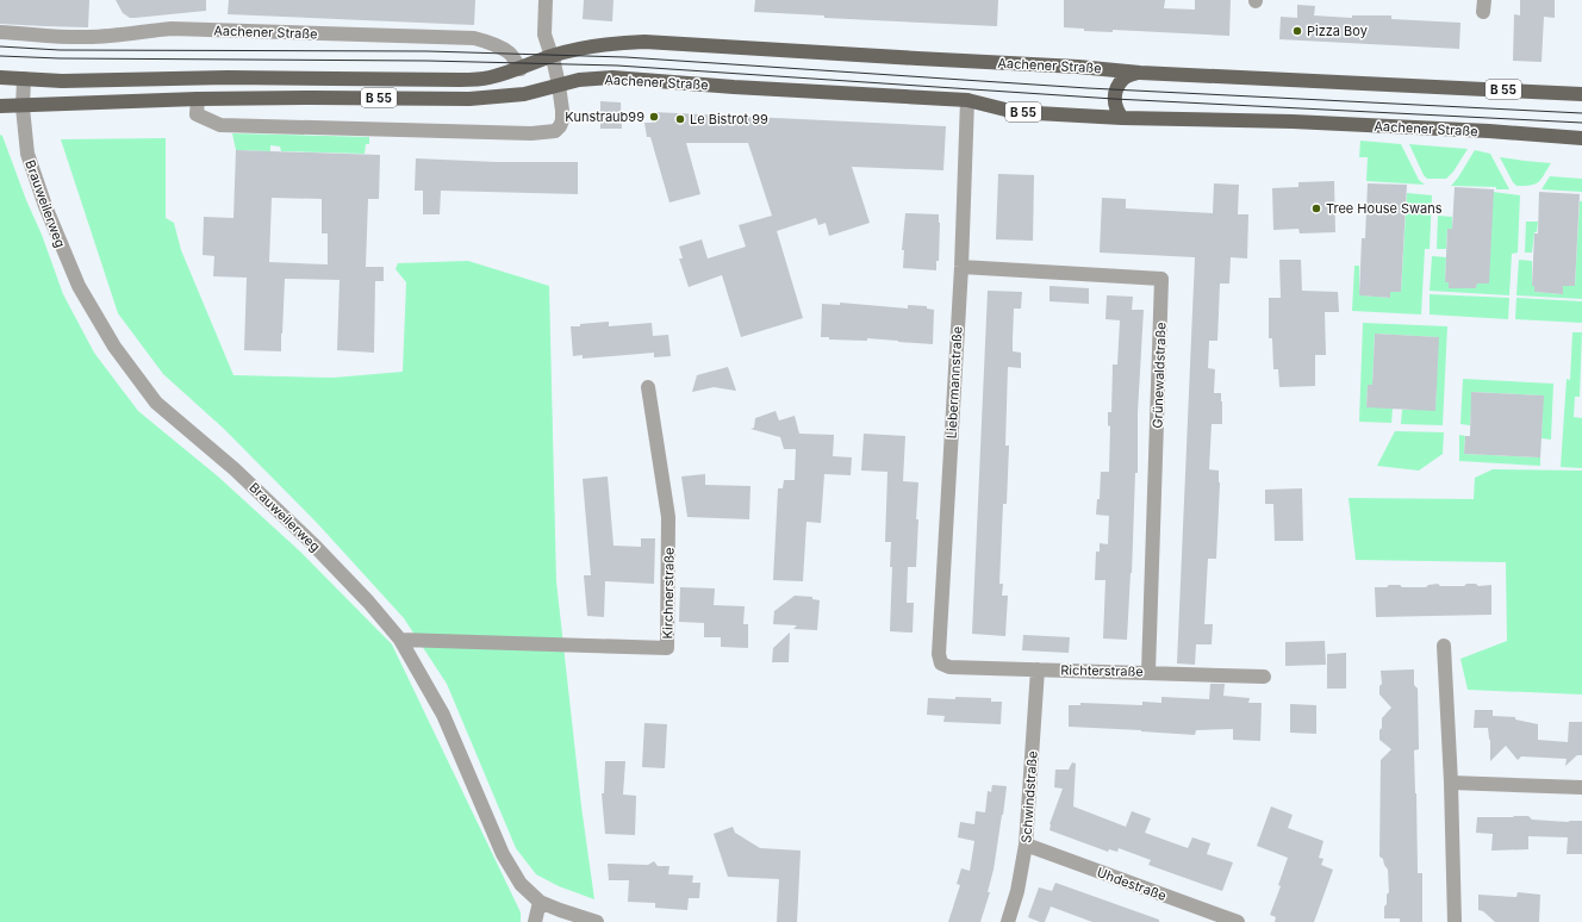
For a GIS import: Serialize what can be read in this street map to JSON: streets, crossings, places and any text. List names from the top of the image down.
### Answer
{
  "streets": {
    "main road": ["Aachener Straße", "B 55"],
    "street": [
      "Brauweilerweg",
      "Grünewaldstraße",
      "Liebermannstraße",
      "Kirchnerstraße",
      "Richterstraße",
      "Schwindstraße",
      "Uhdestraße"
    ]
  },
  "crossings": [
    ["Aachener Straße", "Brauweilerweg"],
    ["Aachener Straße", "Liebermannstraße"],
    ["Brauweilerweg", "Kirchnerstraße"],
    ["Grünewaldstraße", "Liebermannstraße"],
    ["Grünewaldstraße", "Richterstraße"],
    ["Liebermannstraße", "Richterstraße"],
    ["Richterstraße", "Schwindstraße"],
    ["Schwindstraße", "Uhdestraße"]
  ],
  "places": [
    "Pizza Boy",
    "Kunstraub99",
    "Le Bistrot 99",
    "Tree House Swans"
  ]
}
